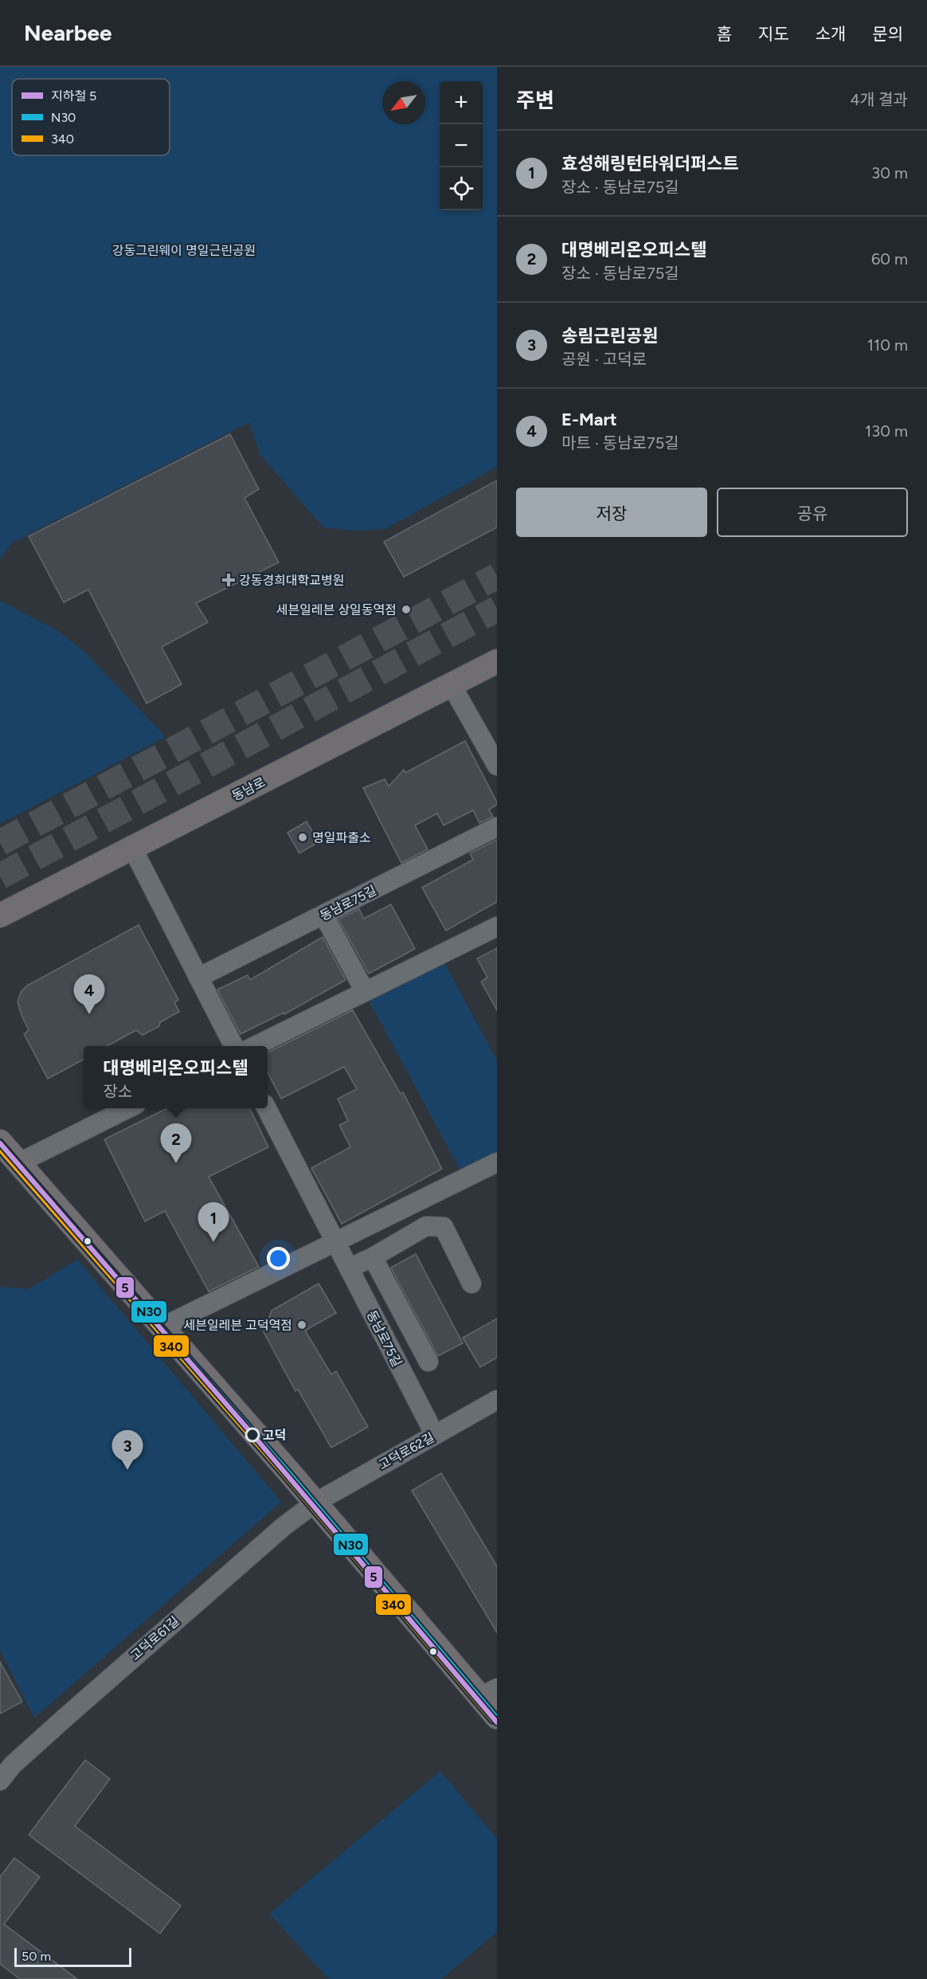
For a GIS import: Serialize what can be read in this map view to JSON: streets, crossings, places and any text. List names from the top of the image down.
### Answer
{
  "streets": {
    "main road": ["동남로"],
    "street": ["동남로75길", "고덕로62길", "고덕로61길"]
  },
  "crossings": [
    ["동남로75길", "고덕로62길"],
    ["고덕로62길", "고덕로61길"]
  ],
  "parks": ["강동그린웨이 명일근린공원"],
  "places": {
    "health": ["강동경희대학교병원"],
    "other": [
      "세븐일레븐 상일동역점",
      "명일파출소",
      "세븐일레븐 고덕역점",
      "고덕"
    ]
  },
  "lines": ["transit line N30", "metro line 5", "transit line 340"],
  "legend": ["지하철 5", "N30", "340"],
  "scale_bar": "50 m",
  "north": "bottom left",
  "page": {
    "header": "Nearbee",
    "nav": [
      "홈",
      "지도",
      "소개",
      "문의"
    ],
    "heading": ["주변", "4개 결과"],
    "map_buttons": ["+", "−"],
    "list": [
      {
        "mark": "1",
        "name": "효성해링턴타워더퍼스트",
        "note": "장소 · 동남로75길",
        "value": "30 m"
      },
      {
        "mark": "2",
        "name": "대명베리온오피스텔",
        "note": "장소 · 동남로75길",
        "value": "60 m"
      },
      {
        "mark": "3",
        "name": "송림근린공원",
        "note": "공원 · 고덕로",
        "value": "110 m"
      },
      {
        "mark": "4",
        "name": "E-Mart",
        "note": "마트 · 동남로75길",
        "value": "130 m"
      }
    ],
    "buttons": ["저장", "공유"],
    "pins": [
      "4",
      "2",
      "1",
      "3"
    ],
    "popup": ["대명베리온오피스텔", "장소"],
    "scale": "50 m"
  }
}
